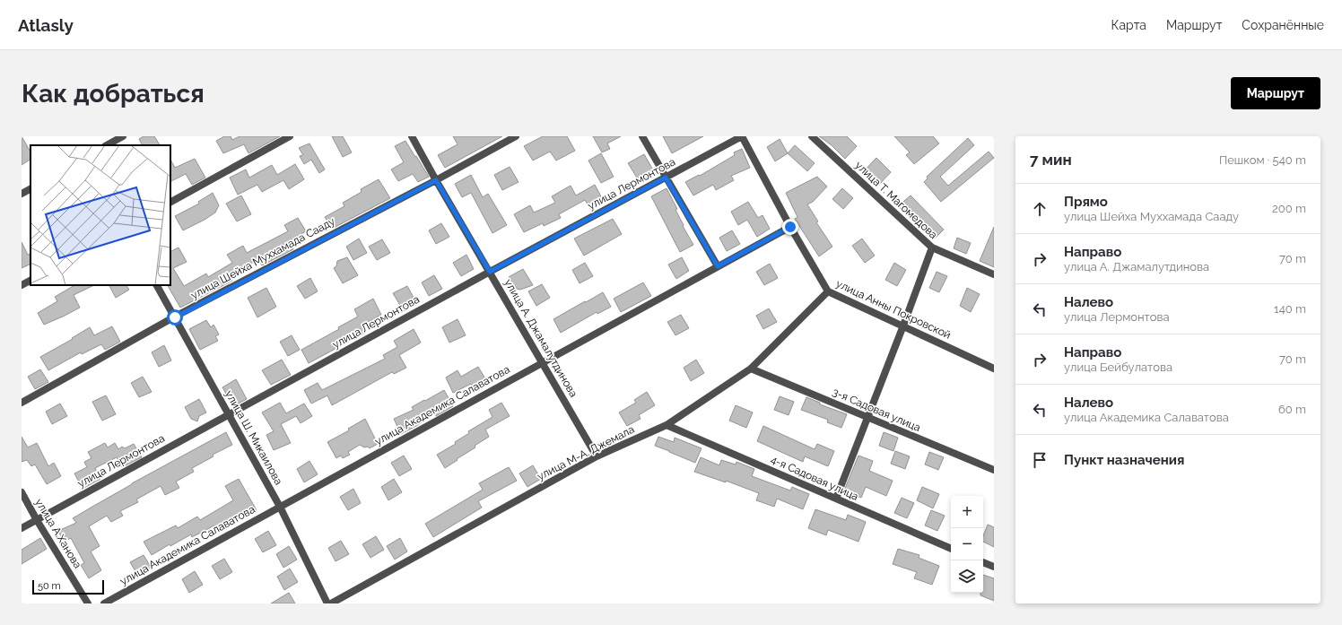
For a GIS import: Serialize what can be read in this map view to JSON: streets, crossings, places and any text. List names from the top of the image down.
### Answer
{
  "streets": {
    "street": [
      "улица Лермонтова",
      "улица Т. Магомедова",
      "улица Шейха Муххамада Сааду",
      "улица Анны Покровской",
      "улица А. Джамалутдинова",
      "улица Академика Салаватова",
      "3-я Садовая улица",
      "улица Ш. Микаилова",
      "улица М-А. Джемала",
      "4-я Садовая улица",
      "улица А.Ханова"
    ]
  },
  "crossings": [
    ["улица Лермонтова", "улица Анны Покровской"],
    ["улица Лермонтова", "улица А. Джамалутдинова"],
    ["улица Лермонтова", "улица Ш. Микаилова"],
    ["улица Лермонтова", "улица А.Ханова"],
    ["улица Шейха Муххамада Сааду", "улица А. Джамалутдинова"],
    ["улица Шейха Муххамада Сааду", "улица Ш. Микаилова"],
    ["улица Анны Покровской", "улица Академика Салаватова"],
    ["улица Анны Покровской", "улица М-А. Джемала"],
    ["улица А. Джамалутдинова", "улица Академика Салаватова"],
    ["улица А. Джамалутдинова", "улица М-А. Джемала"],
    ["улица Академика Салаватова", "улица Ш. Микаилова"],
    ["3-я Садовая улица", "улица М-А. Джемала"],
    ["улица М-А. Джемала", "4-я Садовая улица"]
  ],
  "scale_bar": "50 m",
  "page": {
    "header": "Atlasly",
    "nav": ["Карта", "Маршрут", "Сохранённые"],
    "buttons": "Маршрут",
    "title": "Как добраться",
    "heading": ["7 мин", "Пешком · 540 m"],
    "list": [
      ["Прямо", "улица Шейха Муххамада Сааду", "200 m"],
      ["Направо", "улица А. Джамалутдинова", "70 m"],
      ["Налево", "улица Лермонтова", "140 m"],
      ["Направо", "улица Бейбулатова", "70 m"],
      ["Налево", "улица Академика Салаватова", "60 m"],
      "Пункт назначения"
    ],
    "map_buttons": ["+", "−"],
    "scale": "50 m"
  }
}
